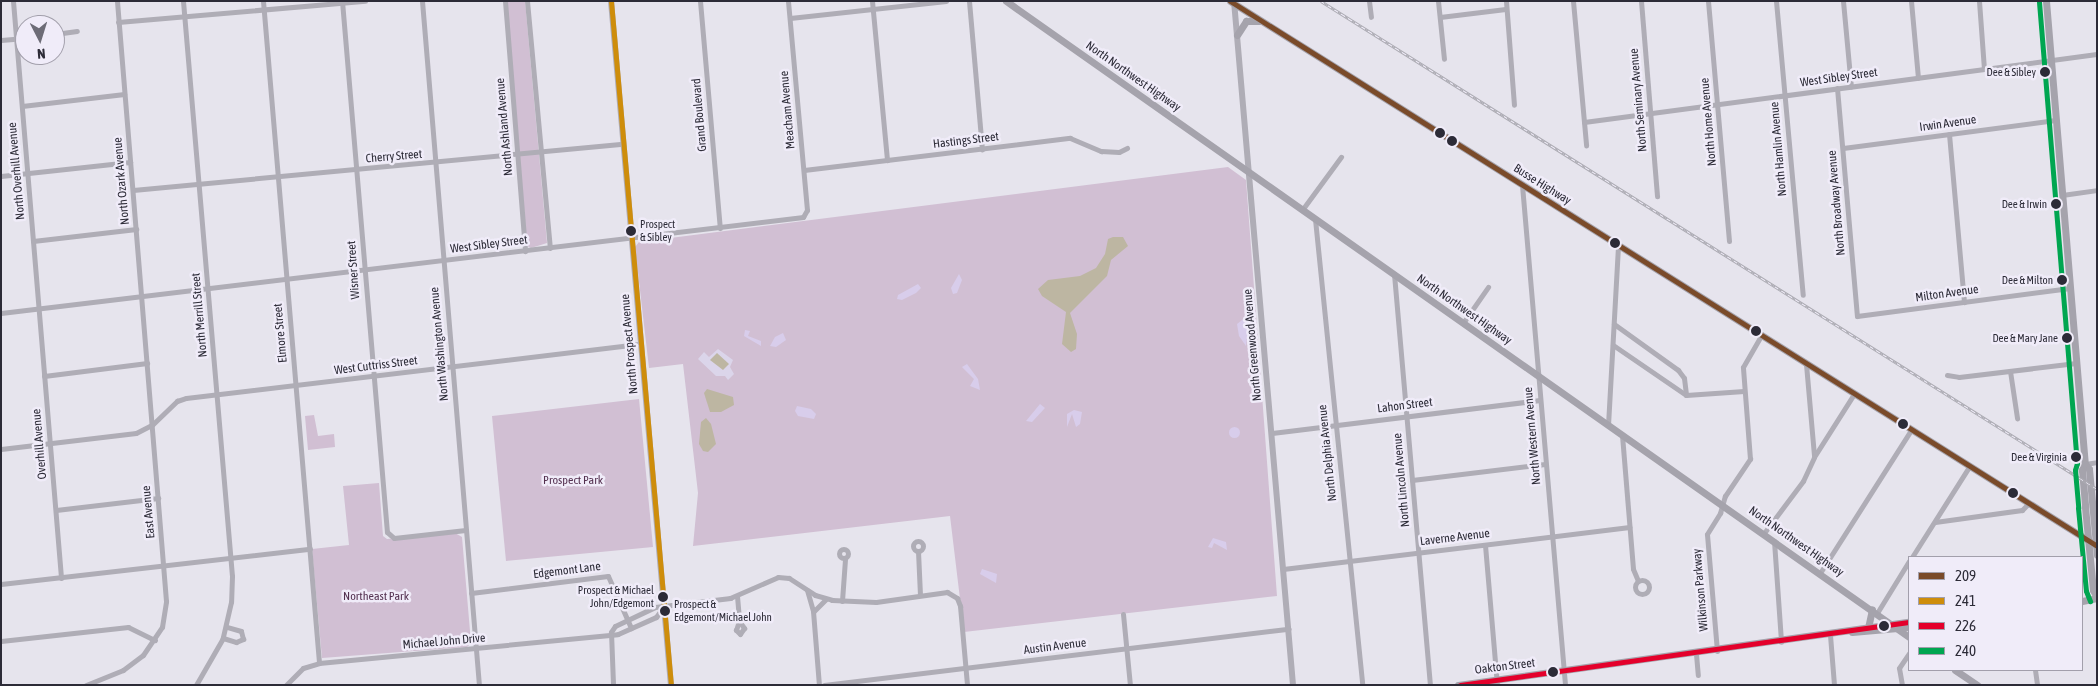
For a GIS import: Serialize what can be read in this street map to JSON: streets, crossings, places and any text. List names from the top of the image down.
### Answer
{
  "streets": {
    "main road": ["North Northwest Highway", "Busse Highway", "Oakton Street"],
    "street": [
      "West Sibley Street",
      "North Seminary Avenue",
      "Meacham Avenue",
      "Grand Boulevard",
      "North Home Avenue",
      "Irwin Avenue",
      "North Ashland Avenue",
      "Hastings Street",
      "North Hamlin Avenue",
      "Cherry Street",
      "North Overhill Avenue",
      "North Ozark Avenue",
      "North Broadway Avenue",
      "Wisner Street",
      "Milton Avenue",
      "North Merrill Street",
      "Elmore Street",
      "North Washington Avenue",
      "North Prospect Avenue",
      "North Greenwood Avenue",
      "West Cuttriss Street",
      "Lahon Street",
      "North Western Avenue",
      "Overhill Avenue",
      "North Delphia Avenue",
      "North Lincoln Avenue",
      "East Avenue",
      "Laverne Avenue",
      "Edgemont Lane",
      "Wilkinson Parkway",
      "Michael John Drive",
      "Austin Avenue"
    ]
  },
  "crossings": [
    ["North Northwest Highway", "North Greenwood Avenue"],
    ["North Northwest Highway", "North Western Avenue"],
    ["North Northwest Highway", "North Delphia Avenue"],
    ["North Northwest Highway", "North Lincoln Avenue"],
    ["North Northwest Highway", "Wilkinson Parkway"],
    ["North Northwest Highway", "Oakton Street"],
    ["West Sibley Street", "North Seminary Avenue"],
    ["West Sibley Street", "Meacham Avenue"],
    ["West Sibley Street", "Grand Boulevard"],
    ["West Sibley Street", "North Home Avenue"],
    ["West Sibley Street", "North Ashland Avenue"],
    ["West Sibley Street", "North Hamlin Avenue"],
    ["West Sibley Street", "North Overhill Avenue"],
    ["West Sibley Street", "North Ozark Avenue"],
    ["West Sibley Street", "North Broadway Avenue"],
    ["West Sibley Street", "Wisner Street"],
    ["West Sibley Street", "North Merrill Street"],
    ["West Sibley Street", "Elmore Street"],
    ["West Sibley Street", "North Washington Avenue"],
    ["West Sibley Street", "North Prospect Avenue"],
    ["West Sibley Street", "Overhill Avenue"],
    ["West Sibley Street", "East Avenue"],
    ["Meacham Avenue", "Hastings Street"],
    ["Irwin Avenue", "North Broadway Avenue"],
    ["North Ashland Avenue", "Cherry Street"],
    ["Cherry Street", "North Ozark Avenue"],
    ["Cherry Street", "Wisner Street"],
    ["Cherry Street", "North Merrill Street"],
    ["Cherry Street", "Elmore Street"],
    ["Cherry Street", "North Washington Avenue"],
    ["Cherry Street", "North Prospect Avenue"],
    ["North Overhill Avenue", "Overhill Avenue"],
    ["North Ozark Avenue", "East Avenue"],
    ["Busse Highway", "North Greenwood Avenue"],
    ["Busse Highway", "North Western Avenue"],
    ["Busse Highway", "Wilkinson Parkway"],
    ["North Broadway Avenue", "Milton Avenue"],
    ["Wisner Street", "North Washington Avenue"],
    ["Wisner Street", "West Cuttriss Street"],
    ["North Merrill Street", "West Cuttriss Street"],
    ["Elmore Street", "West Cuttriss Street"],
    ["Elmore Street", "Michael John Drive"],
    ["North Washington Avenue", "West Cuttriss Street"],
    ["North Washington Avenue", "Edgemont Lane"],
    ["North Washington Avenue", "Michael John Drive"],
    ["North Prospect Avenue", "West Cuttriss Street"],
    ["North Prospect Avenue", "Michael John Drive"],
    ["North Greenwood Avenue", "Lahon Street"],
    ["North Greenwood Avenue", "Laverne Avenue"],
    ["North Greenwood Avenue", "Austin Avenue"],
    ["West Cuttriss Street", "East Avenue"],
    ["Lahon Street", "North Western Avenue"],
    ["Lahon Street", "North Delphia Avenue"],
    ["Lahon Street", "North Lincoln Avenue"],
    ["North Western Avenue", "Laverne Avenue"],
    ["North Western Avenue", "Oakton Street"],
    ["North Delphia Avenue", "Laverne Avenue"],
    ["North Lincoln Avenue", "Laverne Avenue"],
    ["Edgemont Lane", "Michael John Drive"],
    ["Wilkinson Parkway", "Oakton Street"]
  ],
  "parks": ["Prospect Park", "Northeast Park"],
  "places": [
    "Dee & Sibley",
    "Dee & Irwin",
    "Prospect & Sibley",
    "Dee & Milton",
    "Dee & Mary Jane",
    "Dee & Virginia",
    "Prospect & Michael John/Edgemont",
    "Prospect & Edgemont/Michael John"
  ],
  "lines": [
    "transit line 209",
    "transit line 241",
    "transit line 240",
    "transit line 226"
  ],
  "legend": [
    "209",
    "241",
    "226",
    "240"
  ],
  "north": "bottom"
}
